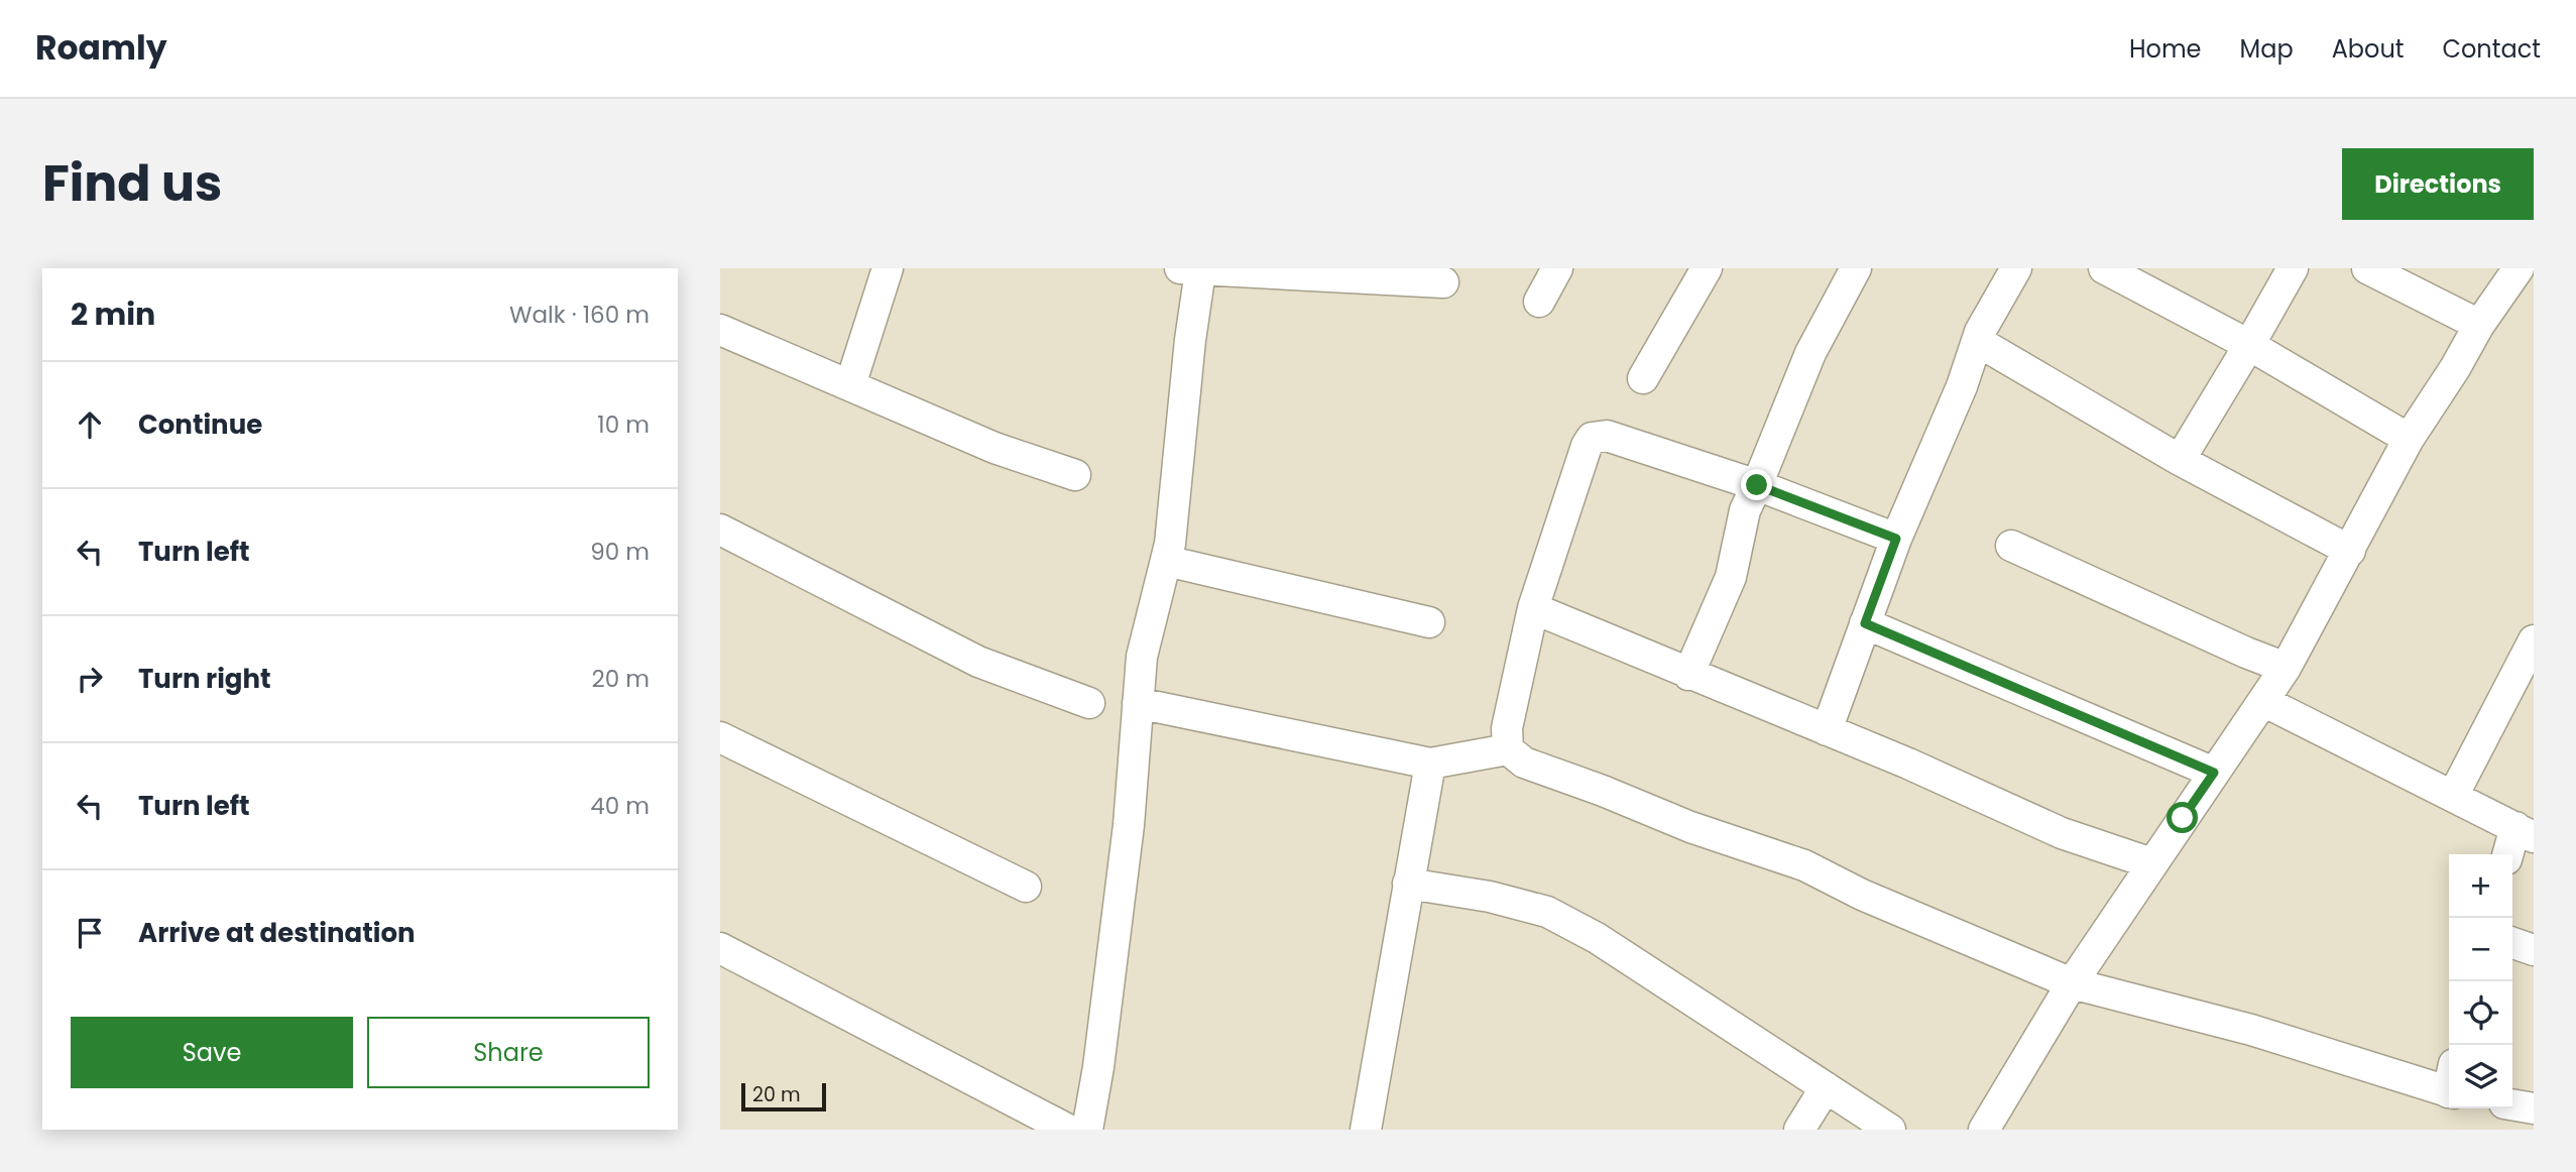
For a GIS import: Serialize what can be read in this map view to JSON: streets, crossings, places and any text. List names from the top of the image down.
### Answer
{
  "scale_bar": "20 m",
  "page": {
    "header": "Roamly",
    "nav": [
      "Home",
      "Map",
      "About",
      "Contact"
    ],
    "title": "Find us",
    "buttons": [
      "Directions",
      ["Save", "Share"]
    ],
    "heading": ["2 min", "Walk · 160 m"],
    "list": [
      ["Continue", "10 m"],
      ["Turn left", "90 m"],
      ["Turn right", "20 m"],
      ["Turn left", "40 m"],
      "Arrive at destination"
    ],
    "map_buttons": ["+", "−"],
    "scale": "20 m"
  }
}
